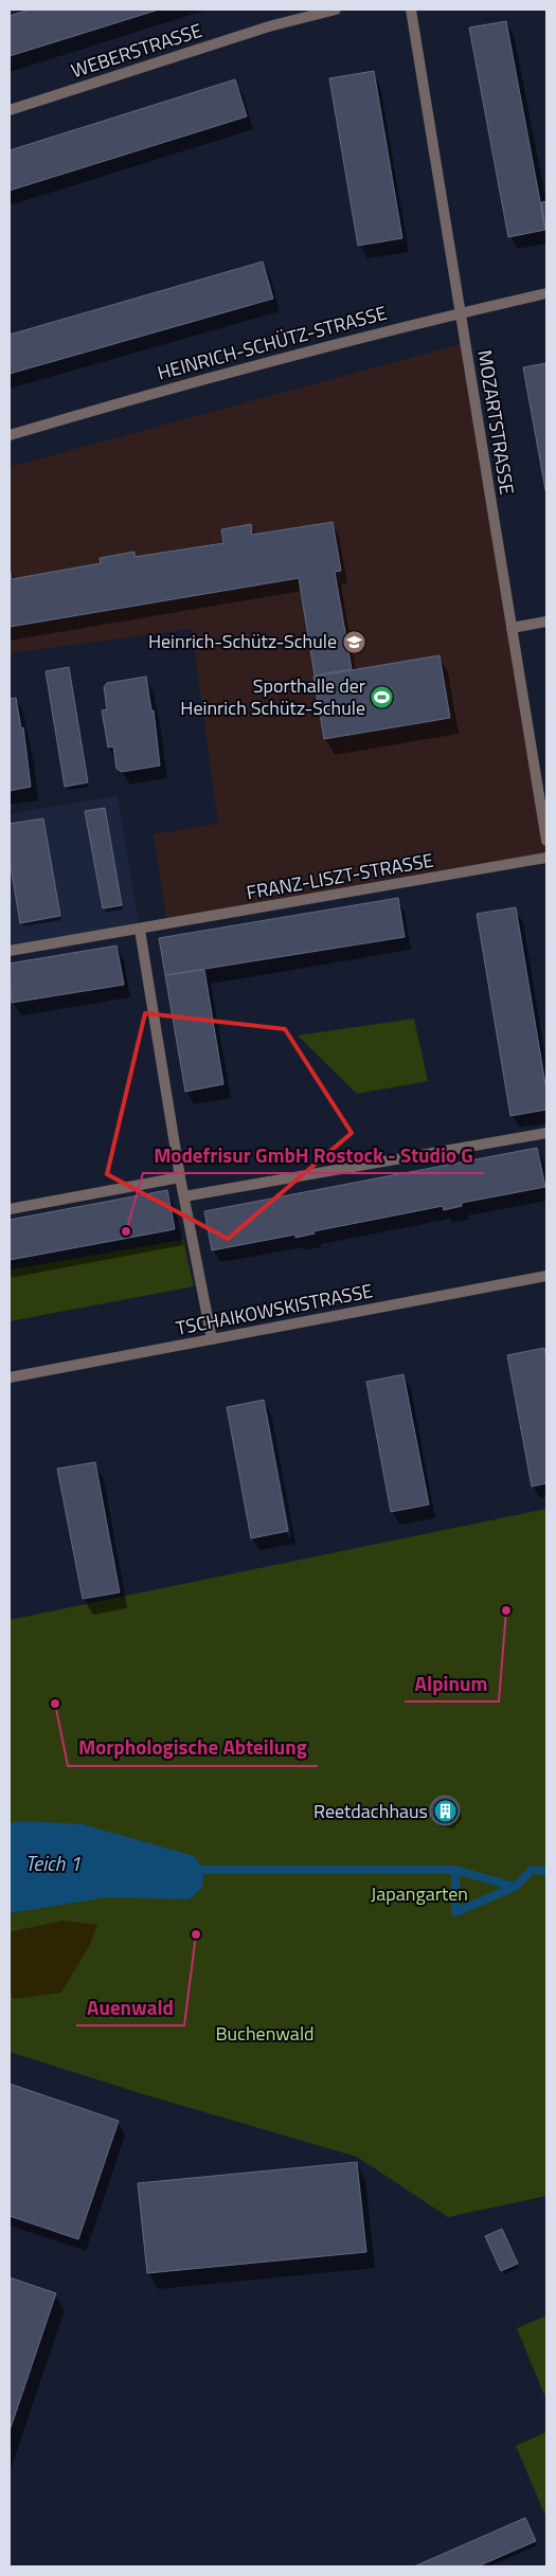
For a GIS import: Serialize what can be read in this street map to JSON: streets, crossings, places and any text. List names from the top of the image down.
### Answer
{
  "streets": {
    "street": [
      "WEBERSTRASSE",
      "HEINRICH-SCHÜTZ-STRASSE",
      "MOZARTSTRASSE",
      "FRANZ-LISZT-STRASSE",
      "TSCHAIKOWSKISTRASSE"
    ]
  },
  "crossings": [
    ["HEINRICH-SCHÜTZ-STRASSE", "MOZARTSTRASSE"]
  ],
  "water": ["Teich 1"],
  "parks": ["Japangarten", "Buchenwald"],
  "places": {
    "school or university": ["Heinrich-Schütz-Schule"],
    "sports": ["Sporthalle der Heinrich Schütz-Schule"],
    "other": [
      "Modefrisur GmbH Rostock - Studio G",
      "Alpinum",
      "Morphologische Abteilung",
      "Auenwald"
    ],
    "building": ["Reetdachhaus"]
  }
}
